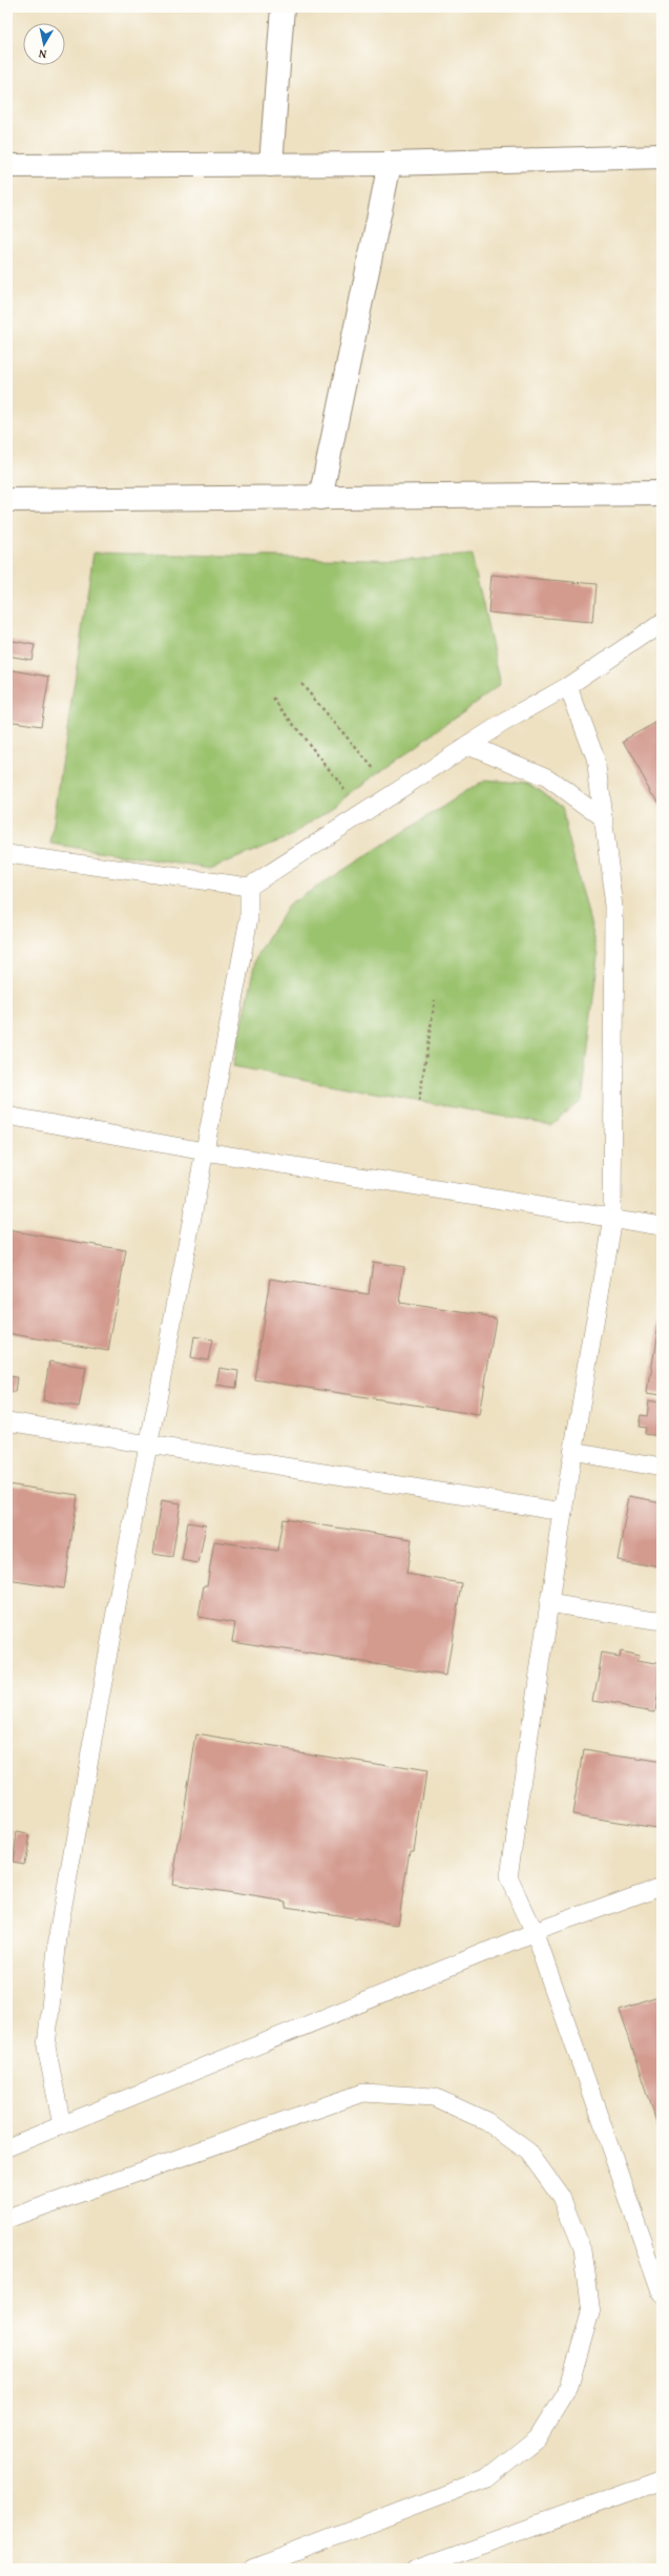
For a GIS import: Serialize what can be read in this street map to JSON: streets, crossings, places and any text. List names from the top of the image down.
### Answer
{
  "north": "bottom"
}
